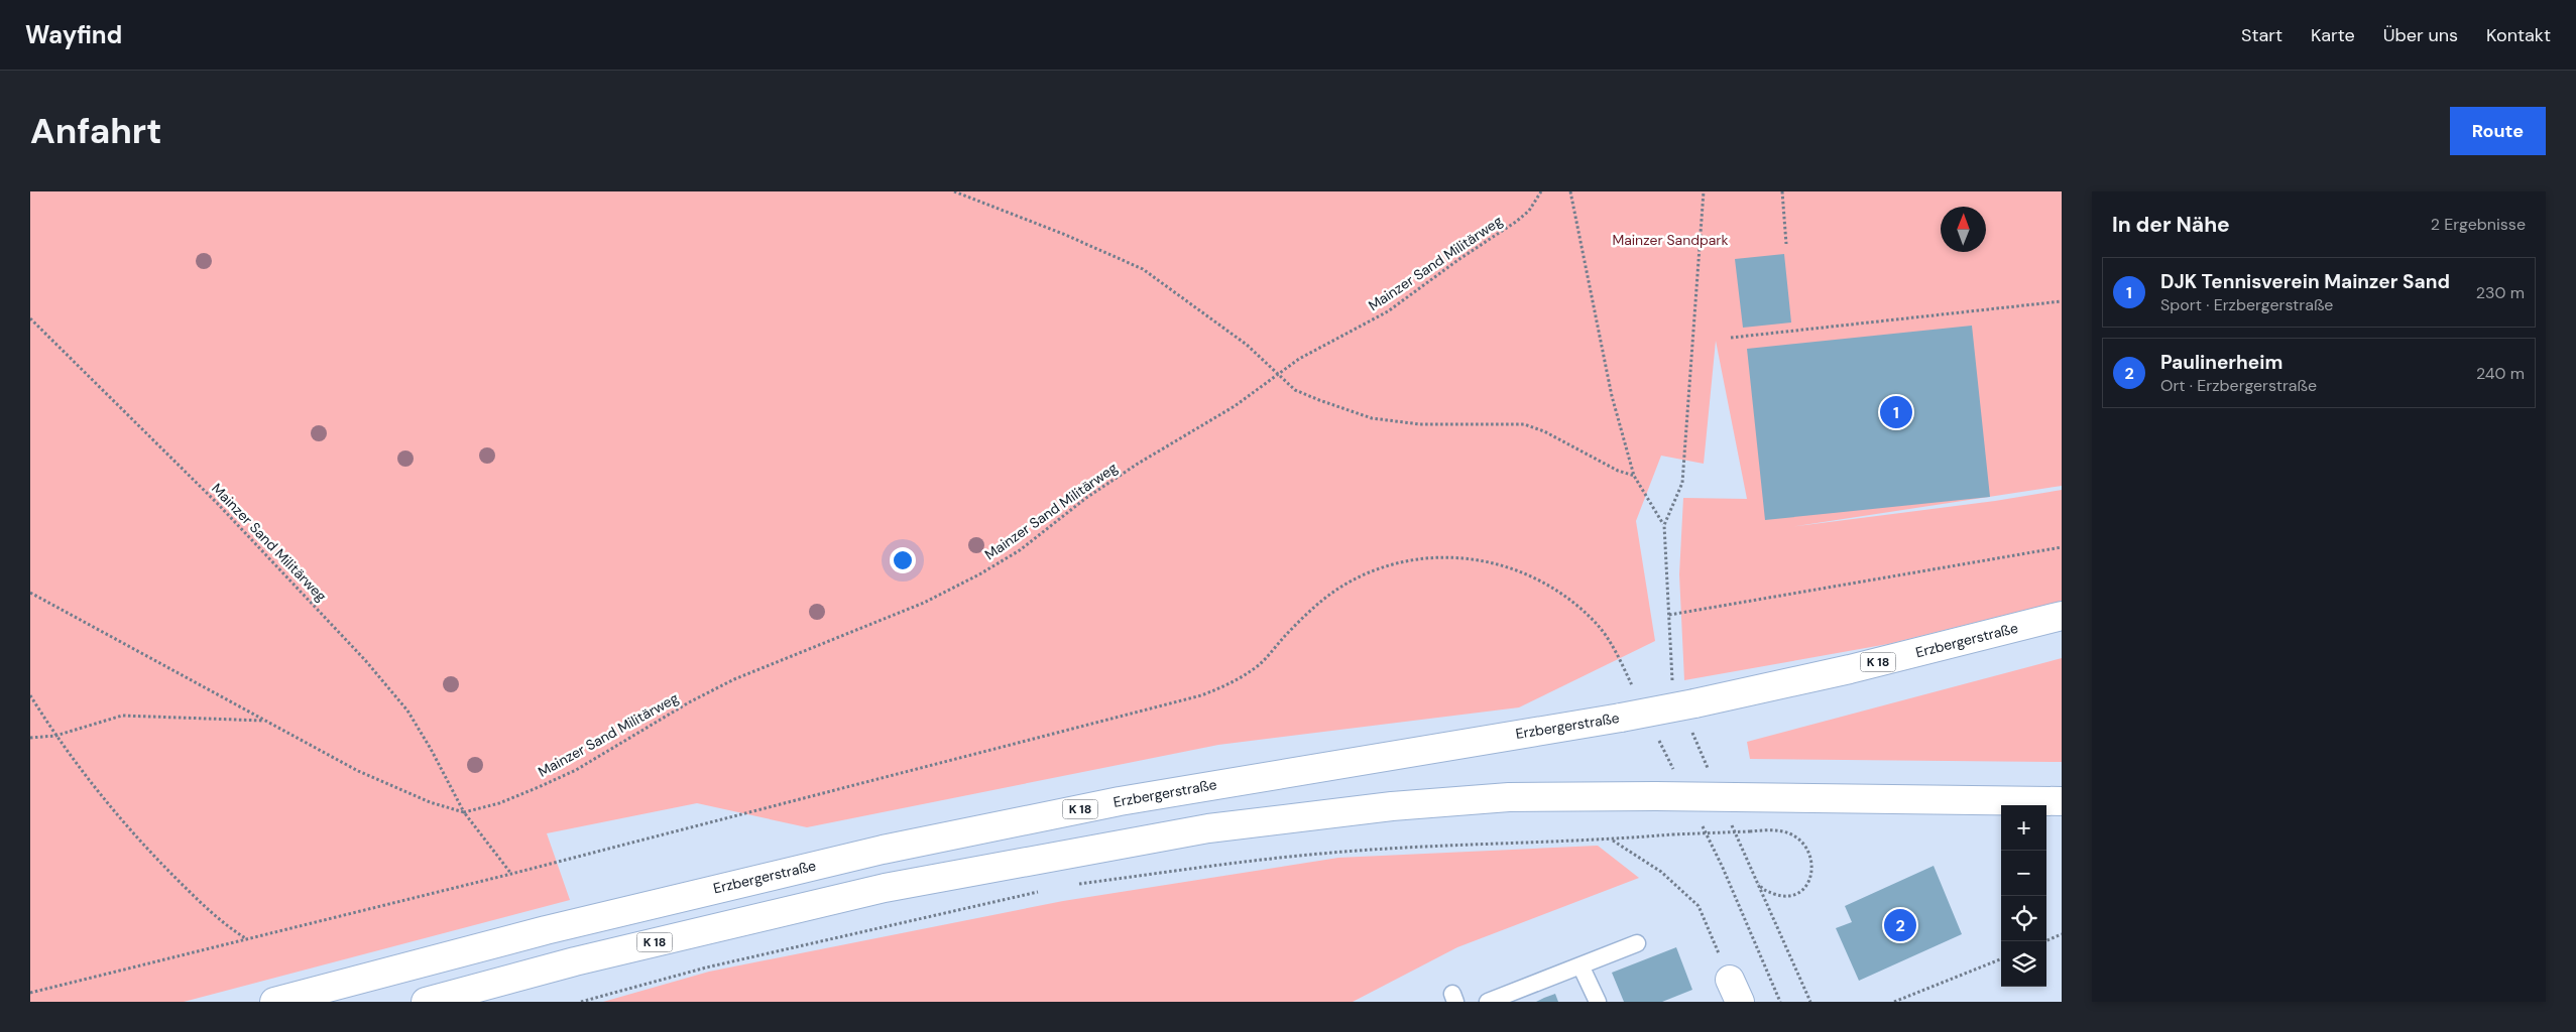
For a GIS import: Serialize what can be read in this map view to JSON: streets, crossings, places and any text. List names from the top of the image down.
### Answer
{
  "streets": {
    "main road": ["Erzbergerstraße", "K 18"],
    "path": ["Mainzer Sand Militärweg"]
  },
  "parks": ["Mainzer Sandpark"],
  "north": "top",
  "page": {
    "header": "Wayfind",
    "nav": [
      "Start",
      "Karte",
      "Über uns",
      "Kontakt"
    ],
    "buttons": "Route",
    "title": "Anfahrt",
    "heading": ["In der Nähe", "2 Ergebnisse"],
    "list": [
      {
        "mark": "1",
        "name": "DJK Tennisverein Mainzer Sand",
        "note": "Sport · Erzbergerstraße",
        "value": "230 m"
      },
      {
        "mark": "2",
        "name": "Paulinerheim",
        "note": "Ort · Erzbergerstraße",
        "value": "240 m"
      }
    ],
    "pins": ["1", "2"],
    "map_buttons": ["+", "−"]
  }
}
